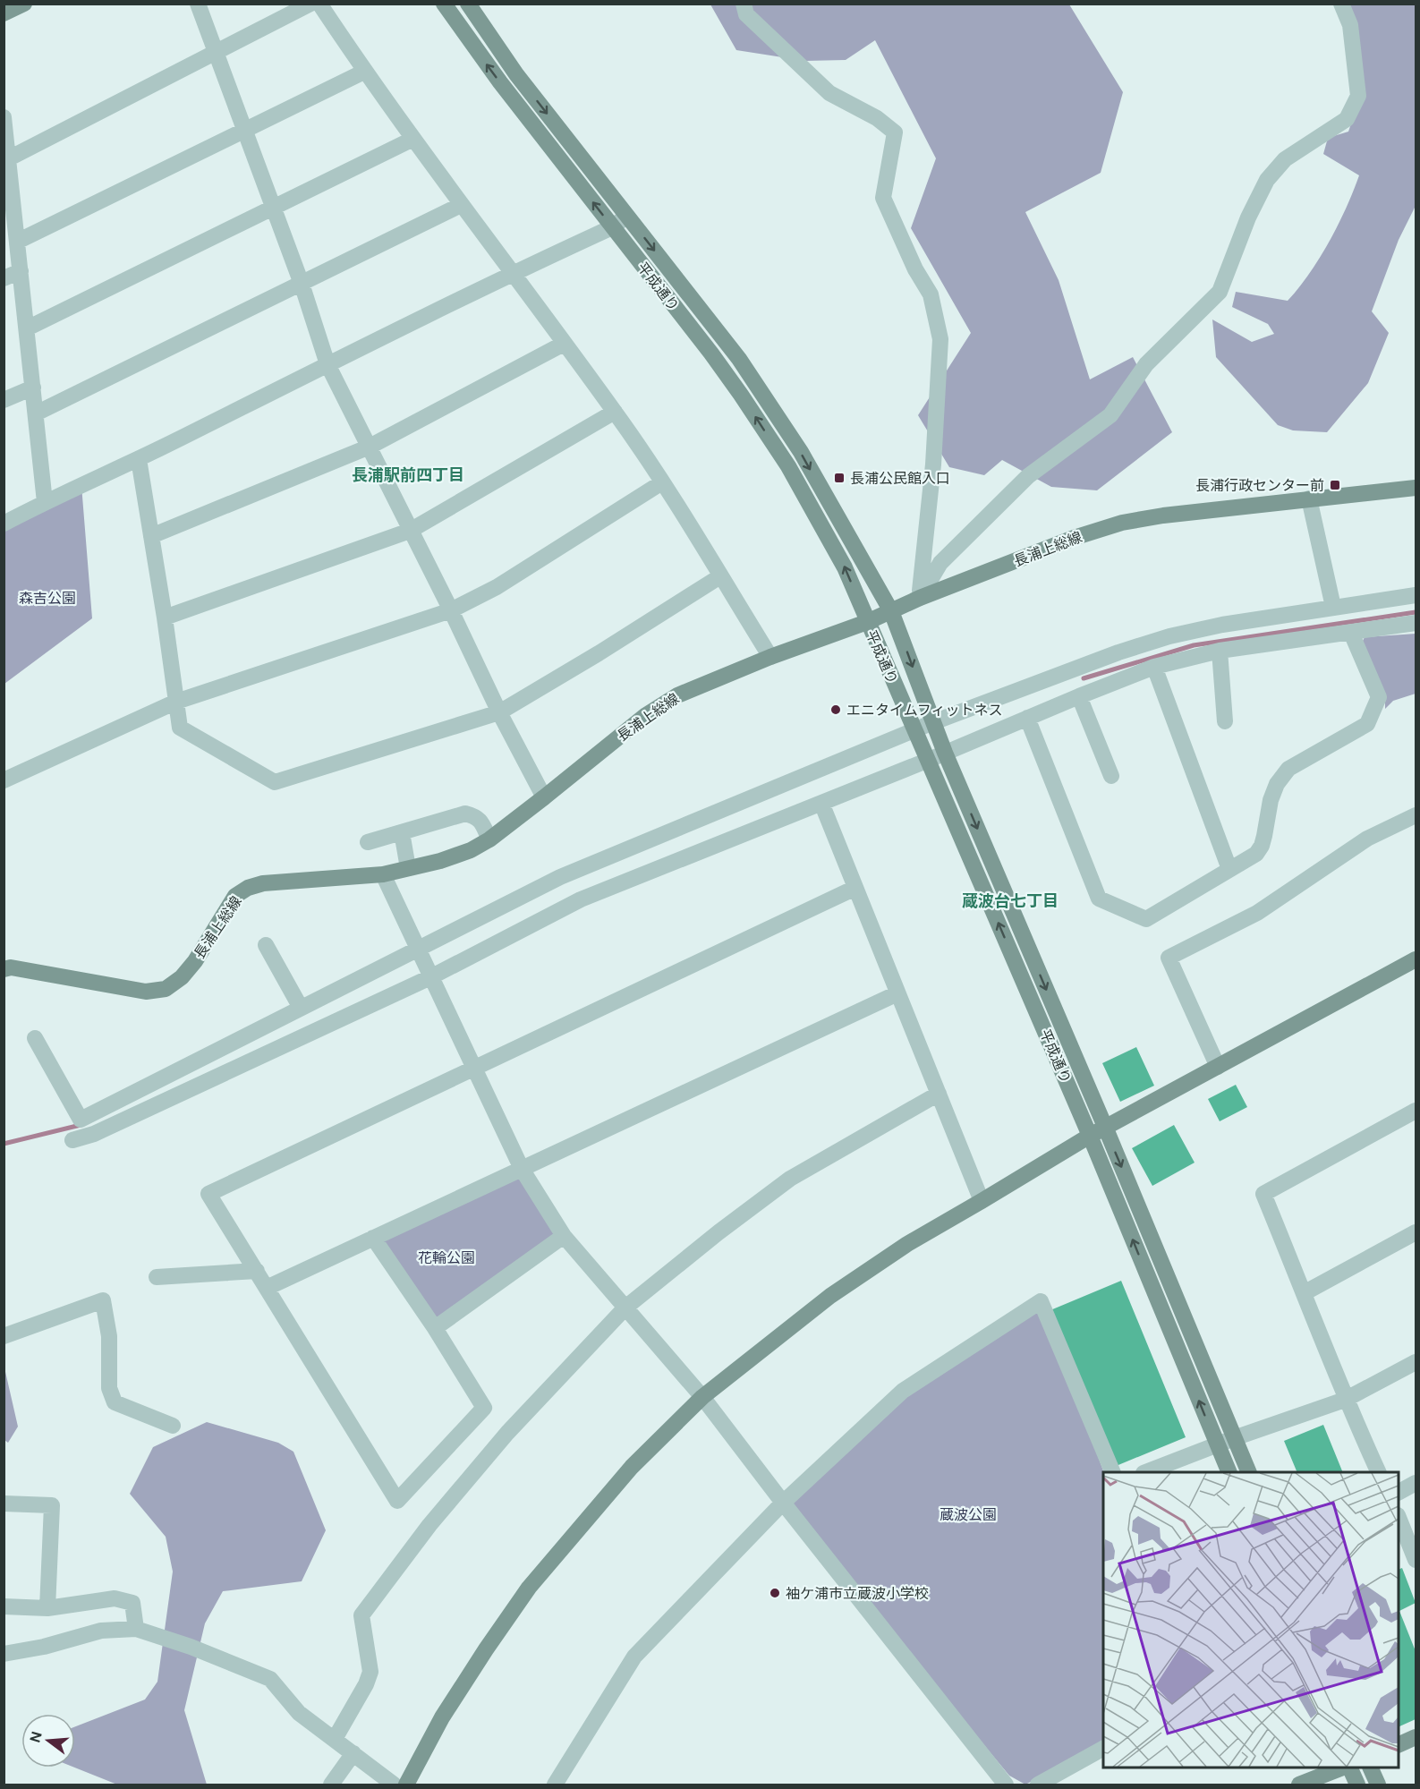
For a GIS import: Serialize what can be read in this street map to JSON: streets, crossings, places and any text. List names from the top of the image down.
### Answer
{
  "streets": {
    "street": ["平成通り", "長浦上総線"]
  },
  "crossings": [
    ["平成通り", "長浦上総線"]
  ],
  "districts": ["長浦駅前四丁目", "蔵波台七丁目"],
  "parks": ["森吉公園", "花輪公園", "蔵波公園"],
  "places": {
    "transit": ["長浦公民館入口", "長浦行政センター前"],
    "other": ["エニタイムフィットネス", "袖ケ浦市立蔵波小学校"]
  },
  "north": "left"
}
